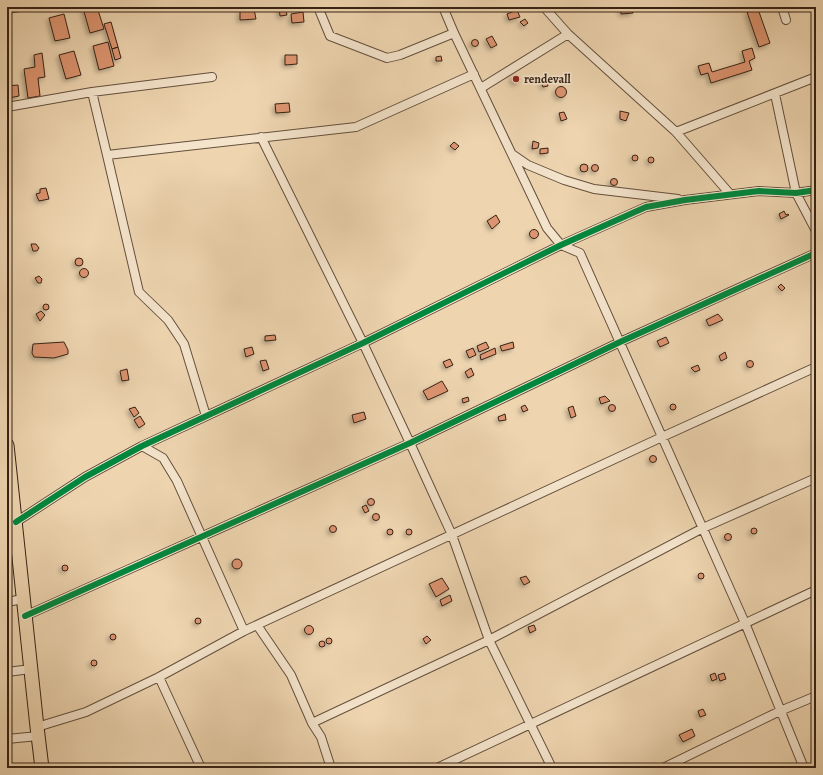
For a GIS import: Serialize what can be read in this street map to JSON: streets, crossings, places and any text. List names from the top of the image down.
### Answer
{
  "places": ["rendevall"]
}
